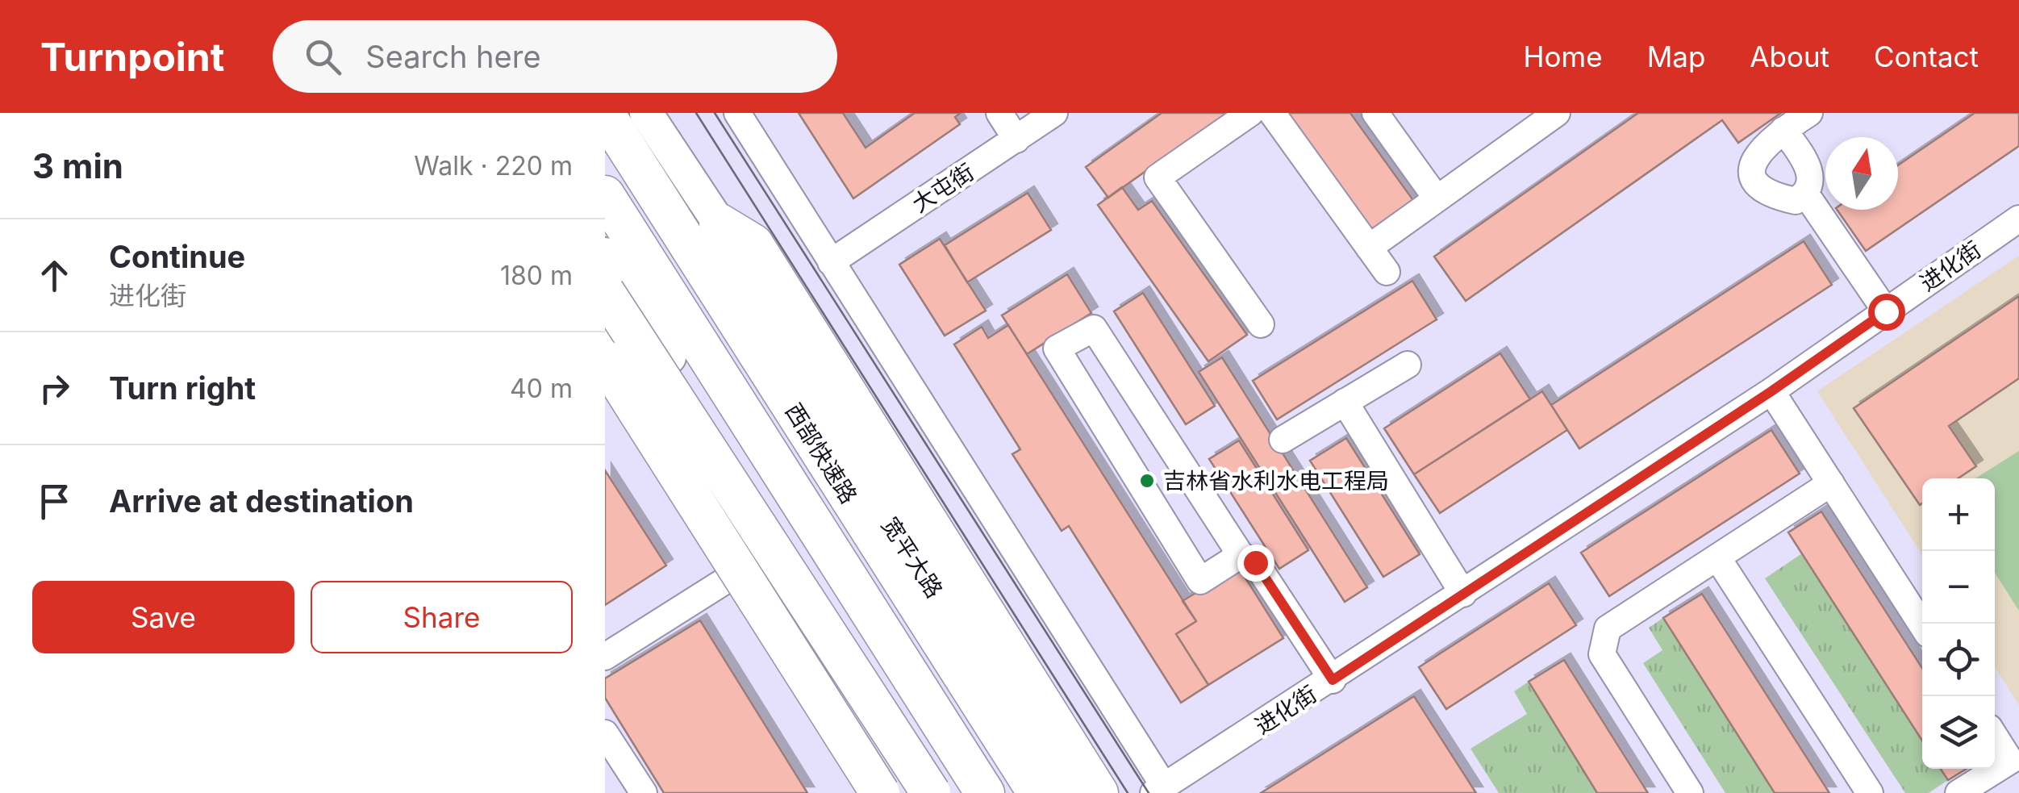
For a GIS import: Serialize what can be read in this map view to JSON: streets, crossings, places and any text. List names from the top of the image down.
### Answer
{
  "streets": {
    "highway": ["西部快速路"],
    "main road": ["宽平大路"],
    "street": ["大屯街", "进化街"]
  },
  "places": ["吉林省水利水电工程局"],
  "north": "top",
  "page": {
    "header": "Turnpoint",
    "search": "Search here",
    "nav": [
      "Home",
      "Map",
      "About",
      "Contact"
    ],
    "heading": ["3 min", "Walk · 220 m"],
    "list": [
      ["Continue", "进化街", "180 m"],
      ["Turn right", "40 m"],
      "Arrive at destination"
    ],
    "map_buttons": ["+", "−"],
    "buttons": ["Save", "Share"]
  }
}
